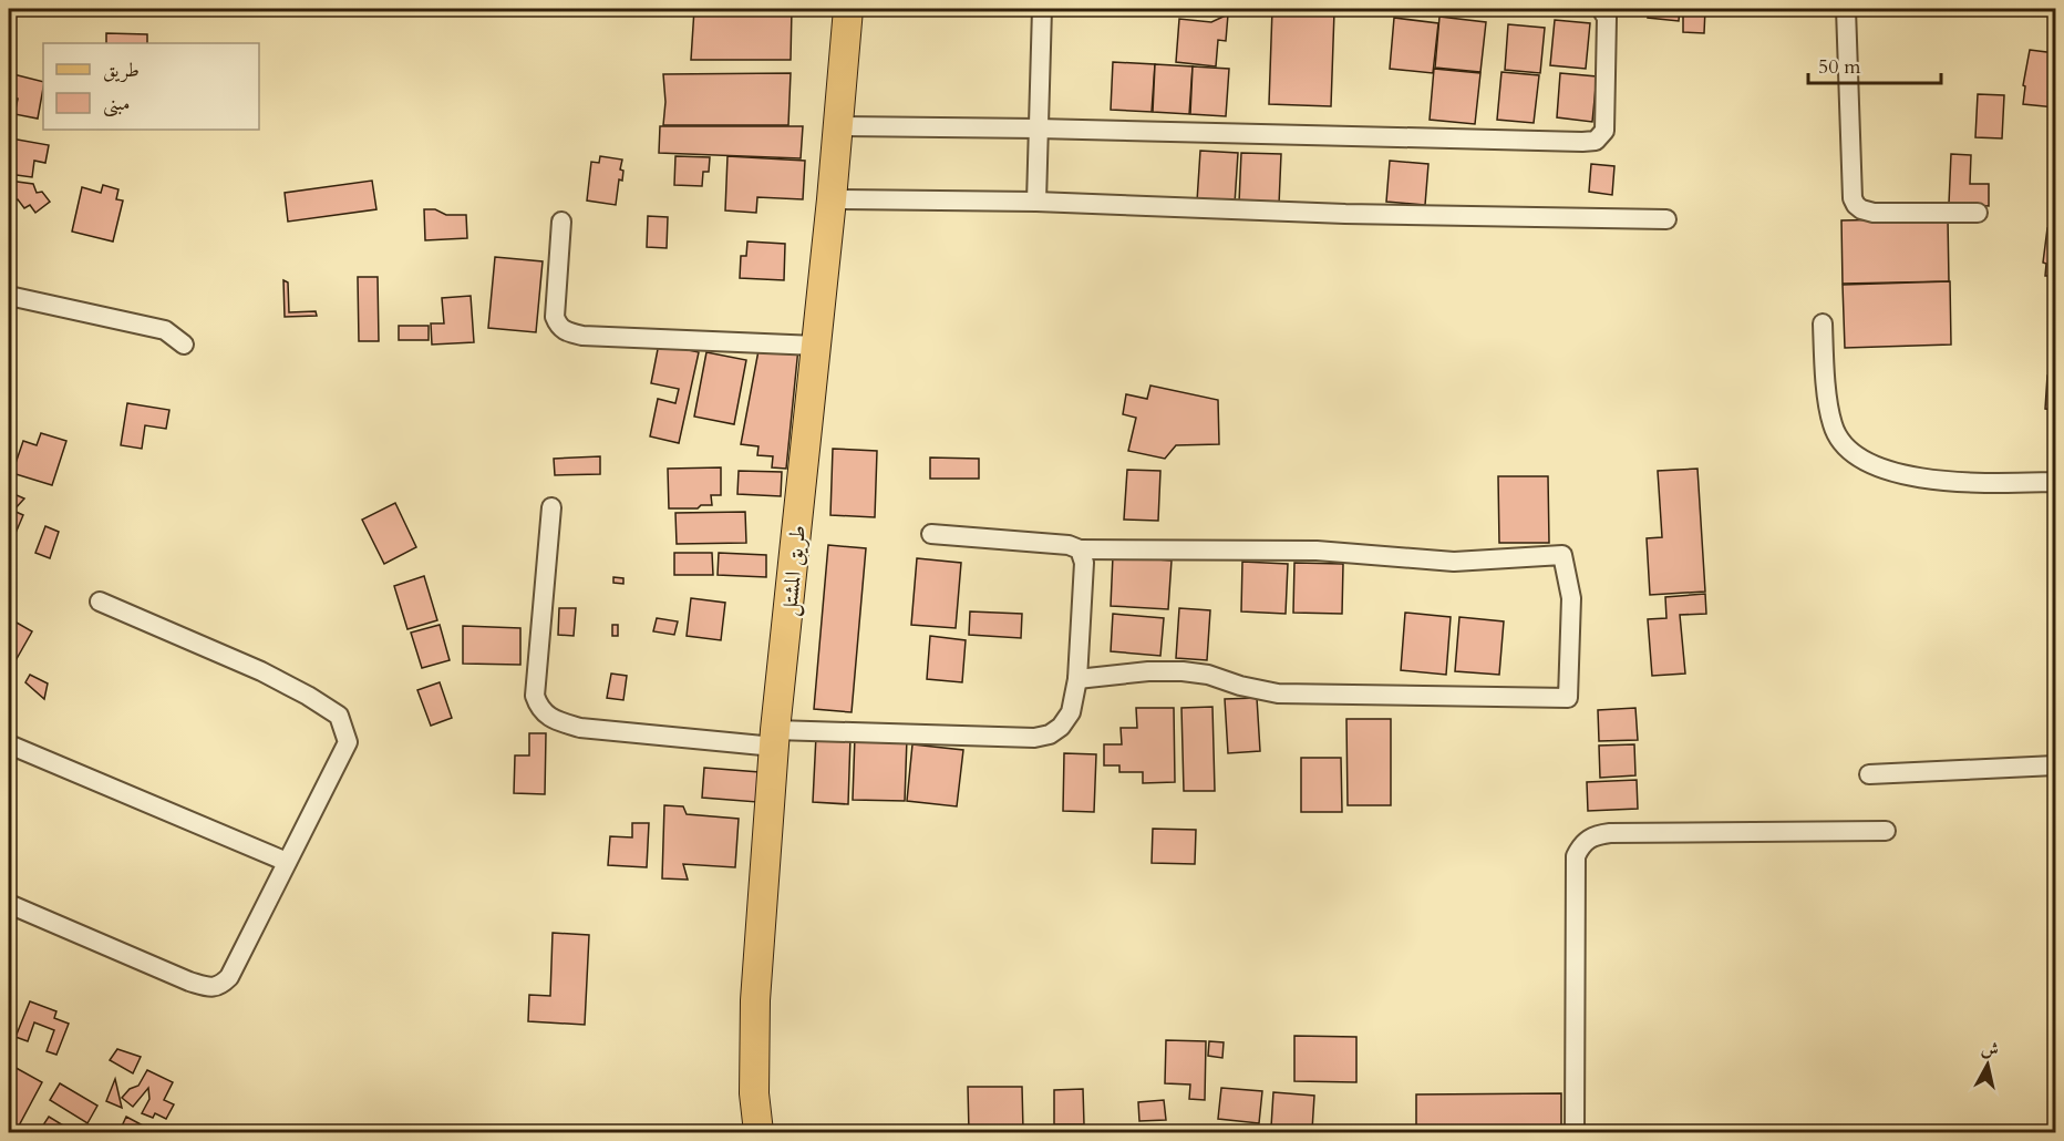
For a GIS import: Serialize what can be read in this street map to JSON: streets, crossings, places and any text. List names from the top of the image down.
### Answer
{
  "streets": {
    "main road": ["طريق المشتل"]
  },
  "legend": ["طريق", "مبنى"],
  "scale_bar": "50 m",
  "north": "top"
}
